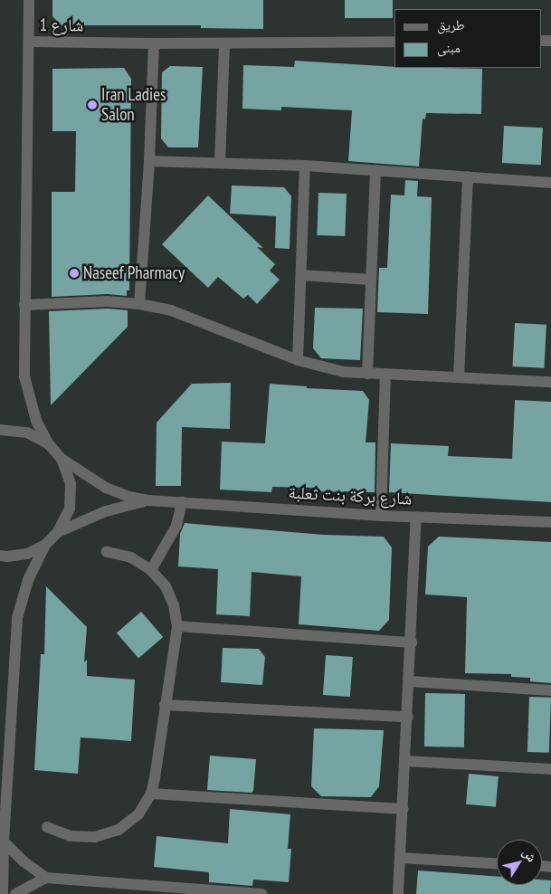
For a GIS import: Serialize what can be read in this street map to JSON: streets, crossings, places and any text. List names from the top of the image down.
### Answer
{
  "streets": {
    "street": ["شارع 1", "شارع بركة بنت ثعلبة"]
  },
  "places": ["Iran Ladies Salon", "Naseef Pharmacy"],
  "legend": ["طريق", "مبنى"],
  "north": "top right"
}
